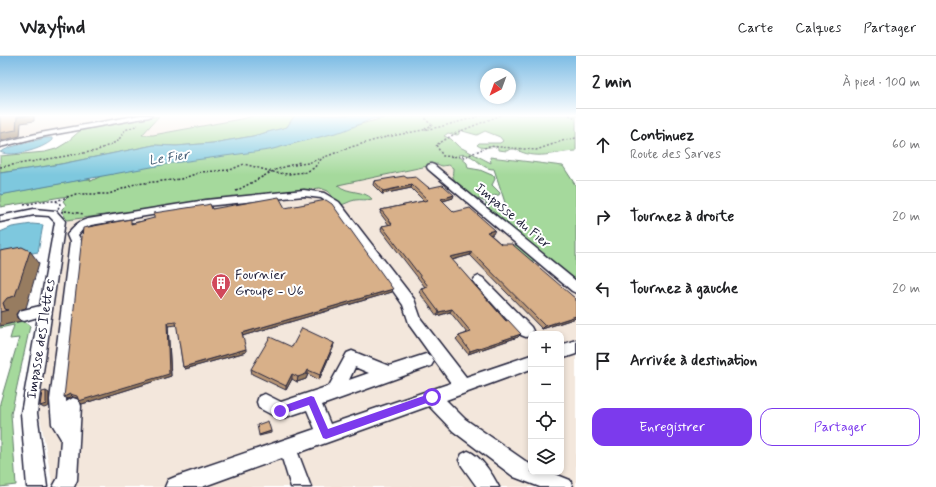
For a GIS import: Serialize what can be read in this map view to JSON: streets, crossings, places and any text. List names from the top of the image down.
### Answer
{
  "streets": {
    "street": ["Impasse du Fier", "Impasse des Ilettes"]
  },
  "water": ["Le Fier"],
  "places": {
    "building": ["Fournier Groupe - U6"]
  },
  "north": "bottom left",
  "page": {
    "header": "Wayfind",
    "nav": ["Carte", "Calques", "Partager"],
    "heading": ["2 min", "À pied · 100 m"],
    "list": [
      ["Continuez", "Route des Sarves", "60 m"],
      ["Tournez à droite", "20 m"],
      ["Tournez à gauche", "20 m"],
      "Arrivée à destination"
    ],
    "map_buttons": ["+", "−"],
    "buttons": ["Enregistrer", "Partager"]
  }
}
